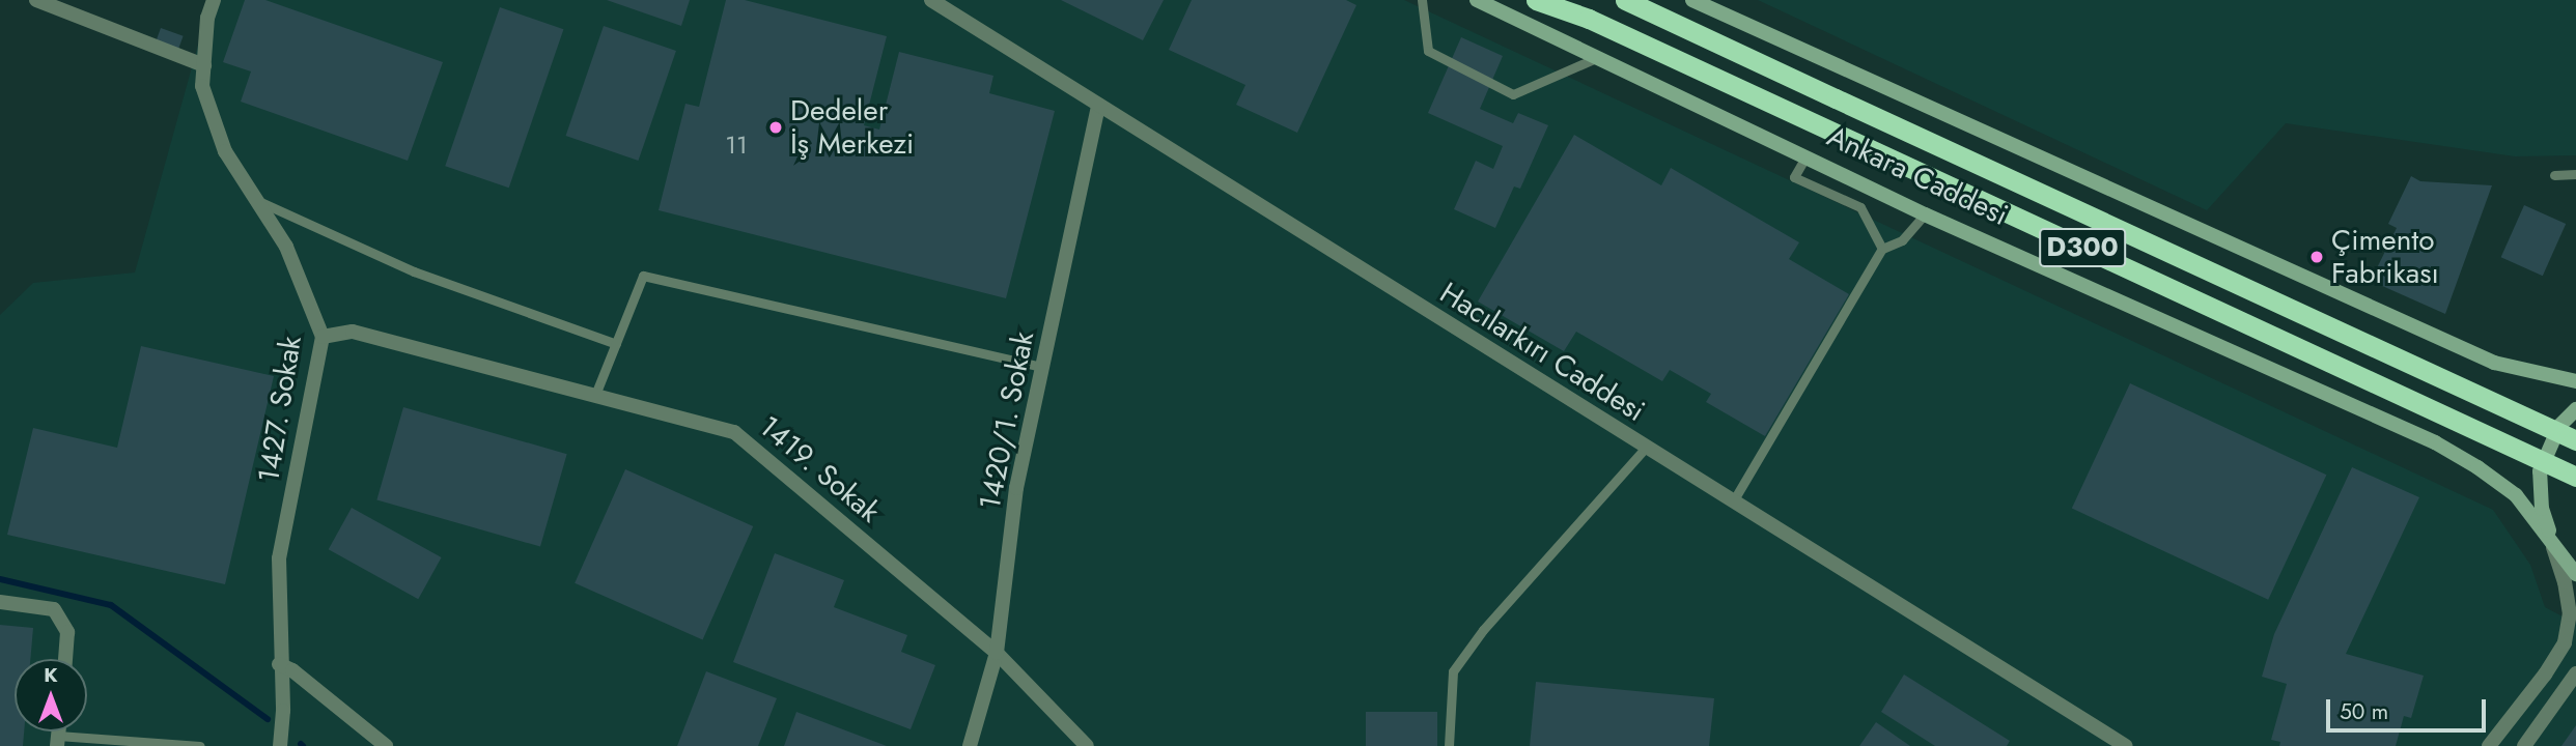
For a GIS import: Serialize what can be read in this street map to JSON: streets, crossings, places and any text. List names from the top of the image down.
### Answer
{
  "streets": {
    "highway": ["Ankara Caddesi", "D300"],
    "street": [
      "Hacılarkırı Caddesi",
      "1427. Sokak",
      "1420/1. Sokak",
      "1419. Sokak"
    ]
  },
  "crossings": [
    ["Hacılarkırı Caddesi", "1420/1. Sokak"],
    ["1427. Sokak", "1419. Sokak"],
    ["1420/1. Sokak", "1419. Sokak"]
  ],
  "places": ["Dedeler İş Merkezi", "Çimento Fabrikası"],
  "house_numbers": ["11"],
  "scale_bar": "50 m",
  "north": "top"
}
